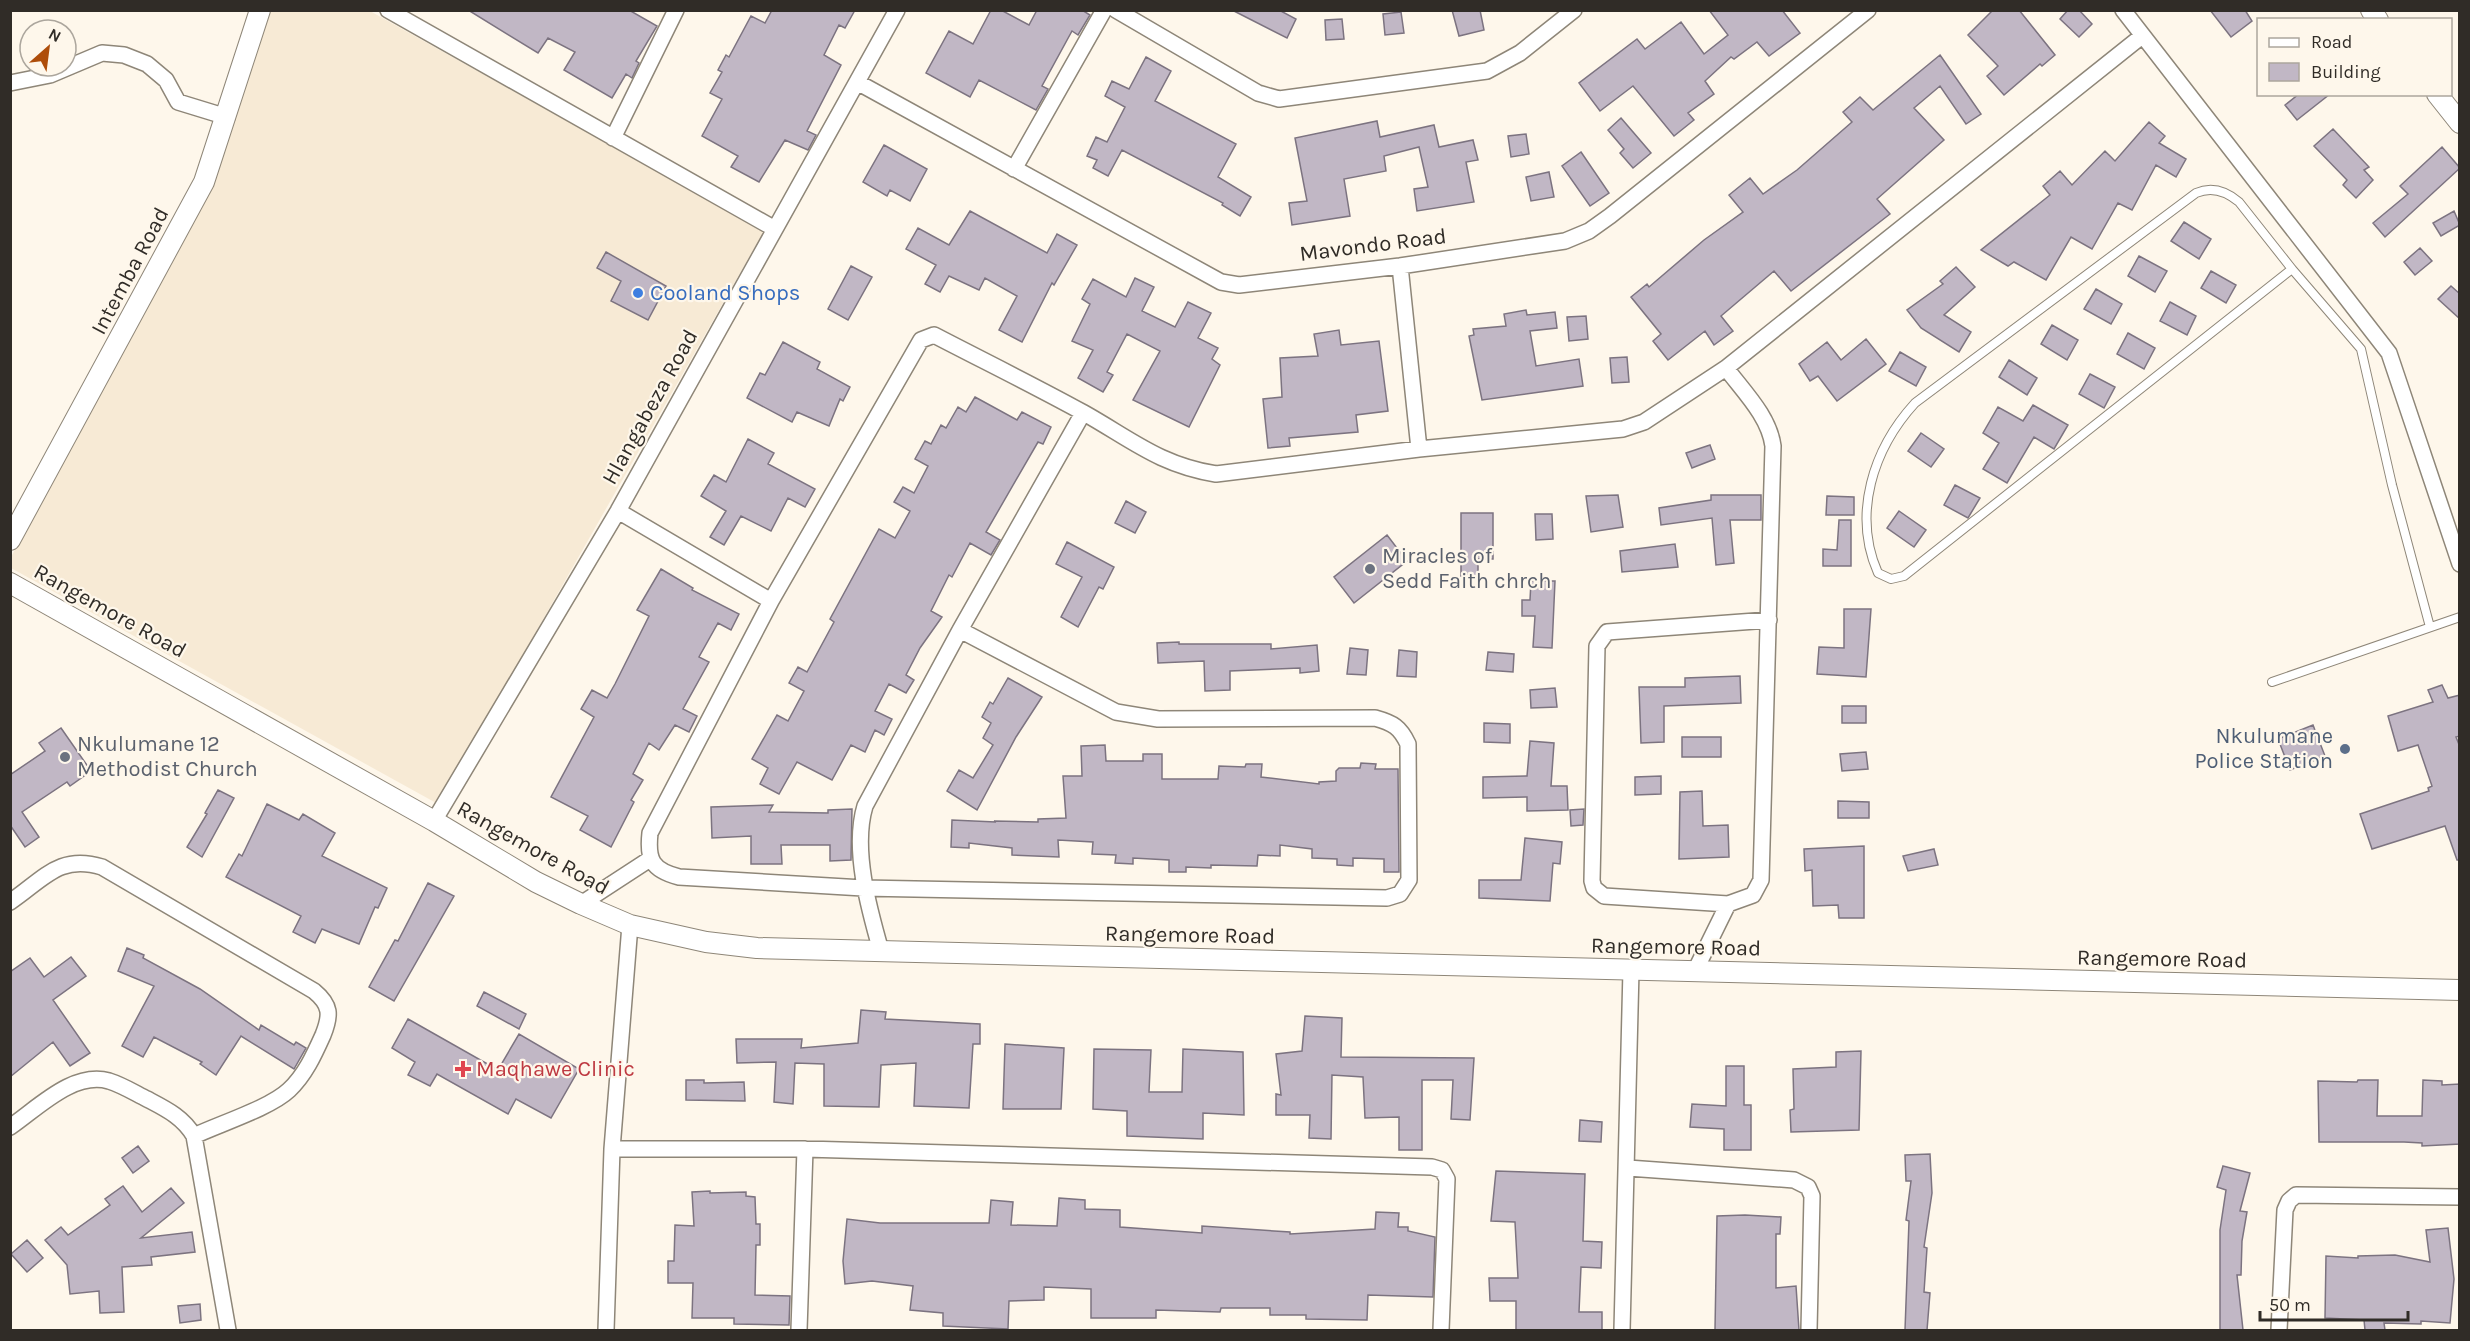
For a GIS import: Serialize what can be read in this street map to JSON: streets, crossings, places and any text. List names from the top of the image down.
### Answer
{
  "streets": {
    "street": [
      "Mavondo Road",
      "Intemba Road",
      "Hlangabeza Road",
      "Rangemore Road"
    ]
  },
  "crossings": [
    ["Mavondo Road", "Hlangabeza Road"],
    ["Hlangabeza Road", "Rangemore Road"]
  ],
  "places": {
    "other": [
      "Cooland Shops",
      "Miracles of Sedd Faith chrch",
      "Nkulumane Police Station",
      "Nkulumane 12 Methodist Church"
    ],
    "health": ["Maqhawe Clinic"]
  },
  "legend": ["Road", "Building"],
  "scale_bar": "50 m",
  "north": "top right"
}
